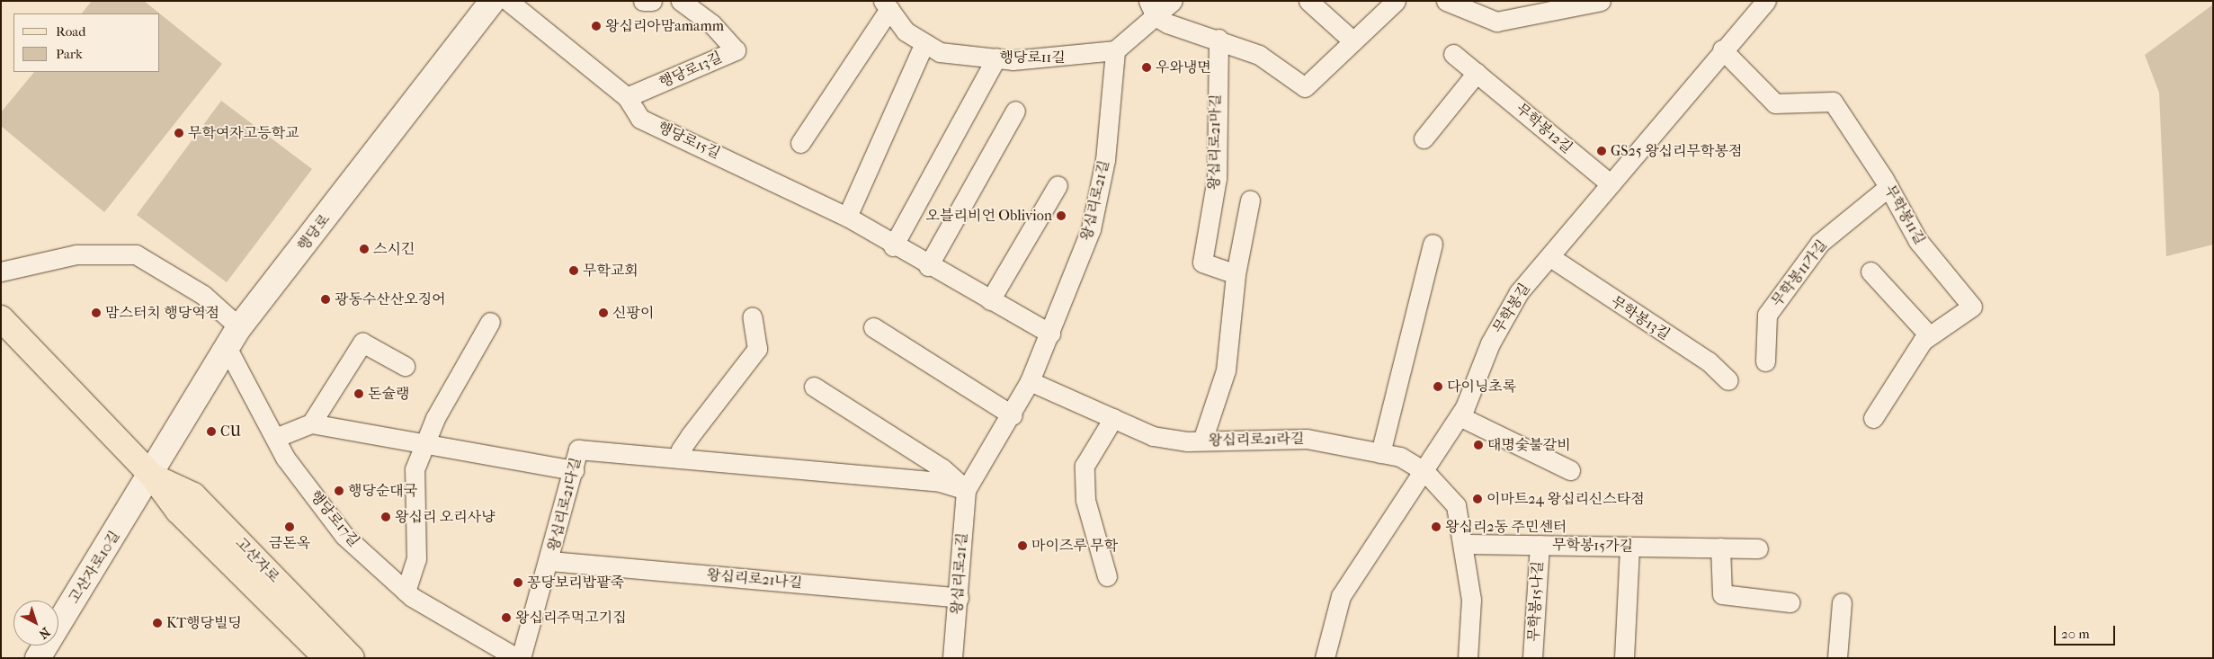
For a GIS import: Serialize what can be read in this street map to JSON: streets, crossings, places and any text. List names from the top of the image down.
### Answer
{
  "streets": {
    "main road": ["행당로", "고산자로", "고산자로10길"],
    "street": [
      "행당로11길",
      "행당로13길",
      "무학봉12길",
      "행당로15길",
      "왕십리로21마길",
      "왕십리로21길",
      "무학봉11길",
      "무학봉11가길",
      "무학봉길",
      "무학봉13길",
      "왕십리로21라길",
      "왕십리로21다길",
      "행당로17길",
      "무학봉15가길",
      "왕십리로21나길",
      "무학봉15나길"
    ]
  },
  "crossings": [
    ["행당로11길", "왕십리로21길"],
    ["행당로13길", "행당로15길"],
    ["무학봉12길", "무학봉길"],
    ["행당로15길", "왕십리로21길"],
    ["왕십리로21길", "왕십리로21라길"],
    ["왕십리로21길", "왕십리로21다길"],
    ["왕십리로21길", "왕십리로21나길"],
    ["무학봉11길", "무학봉11가길"],
    ["무학봉11길", "무학봉길"],
    ["행당로", "행당로17길"],
    ["행당로", "고산자로"],
    ["행당로", "고산자로10길"],
    ["무학봉길", "무학봉13길"],
    ["무학봉길", "왕십리로21라길"],
    ["왕십리로21다길", "왕십리로21나길"],
    ["무학봉15가길", "무학봉15나길"],
    ["고산자로", "고산자로10길"]
  ],
  "places": [
    "왕십리아맘amamm",
    "우와냉면",
    "무학여자고등학교",
    "GS25 왕십리무학봉점",
    "오블리비언 Oblivion",
    "스시긴",
    "무학교회",
    "광동수산산오징어",
    "맘스터치 행당역점",
    "신팡이",
    "다이닝초록",
    "돈슐랭",
    "CU",
    "대명숯불갈비",
    "행당순대국",
    "이마트24 왕십리신스타점",
    "왕십리 오리사냥",
    "금돈옥",
    "왕십리2동 주민센터",
    "마이즈루 무학",
    "꽁당보리밥팥죽",
    "왕십리주먹고기집",
    "KT행당빌딩"
  ],
  "legend": ["Road", "Park"],
  "scale_bar": "20 m",
  "north": "bottom right"
}
